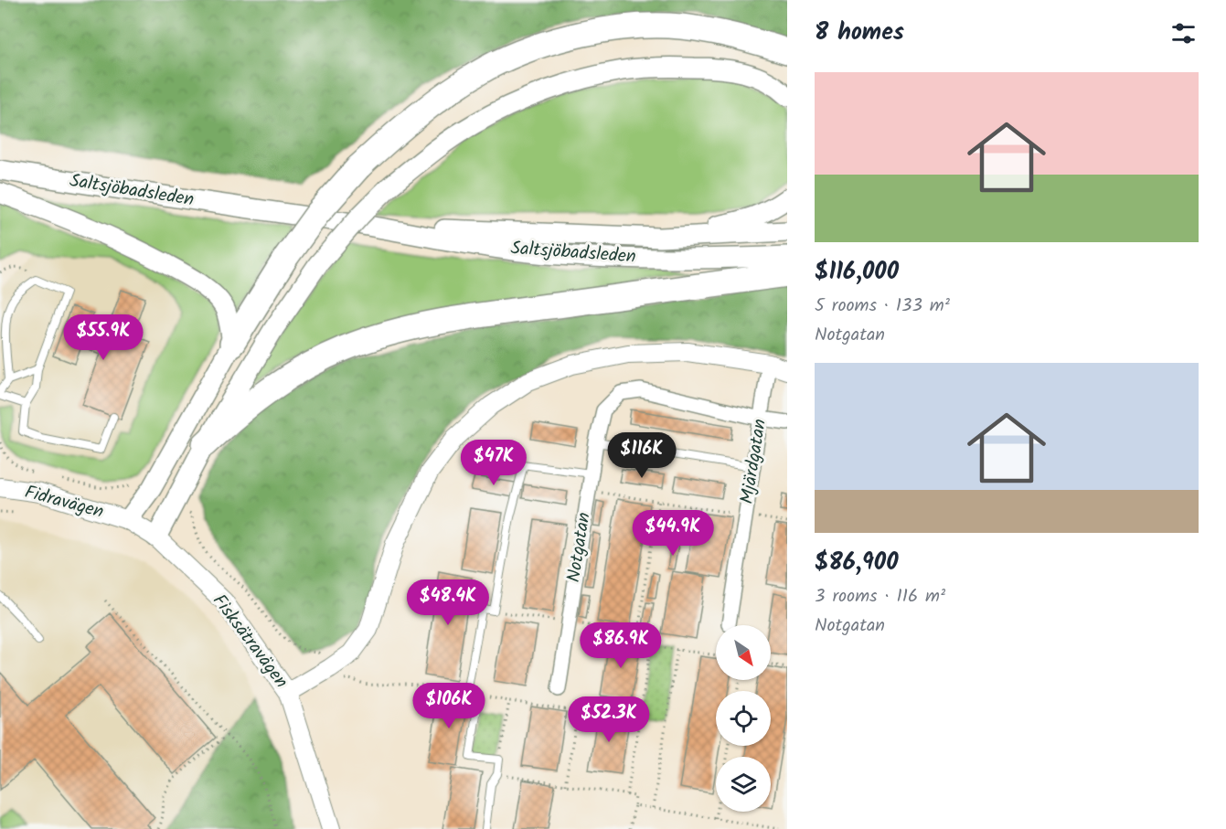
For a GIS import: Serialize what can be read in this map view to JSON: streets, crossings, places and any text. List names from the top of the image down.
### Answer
{
  "streets": {
    "main road": ["Saltsjöbadsleden"],
    "street": [
      "Mjärdgatan",
      "Fidravägen",
      "Notgatan",
      "Fisksätravägen"
    ]
  },
  "crossings": [
    ["Mjärdgatan", "Notgatan"],
    ["Fidravägen", "Fisksätravägen"]
  ],
  "north": "bottom right",
  "page": {
    "heading": "8 homes",
    "list": [
      {
        "name": "$116,000",
        "note": "5 rooms · 133 m² · Notgatan"
      },
      {
        "name": "$86,900",
        "note": "3 rooms · 116 m² · Notgatan"
      }
    ],
    "price": [
      "$55.9K",
      "$116K",
      "$47K",
      "$44.9K",
      "$48.4K",
      "$86.9K",
      "$106K",
      "$52.3K"
    ]
  }
}
